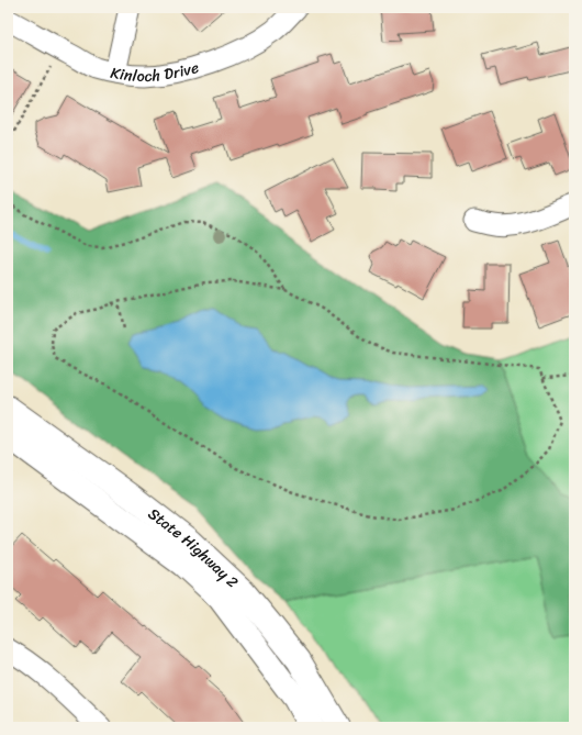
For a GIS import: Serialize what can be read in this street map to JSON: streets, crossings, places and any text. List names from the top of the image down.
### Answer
{
  "streets": {
    "highway": ["State Highway 2"],
    "street": ["Kinloch Drive"]
  }
}
